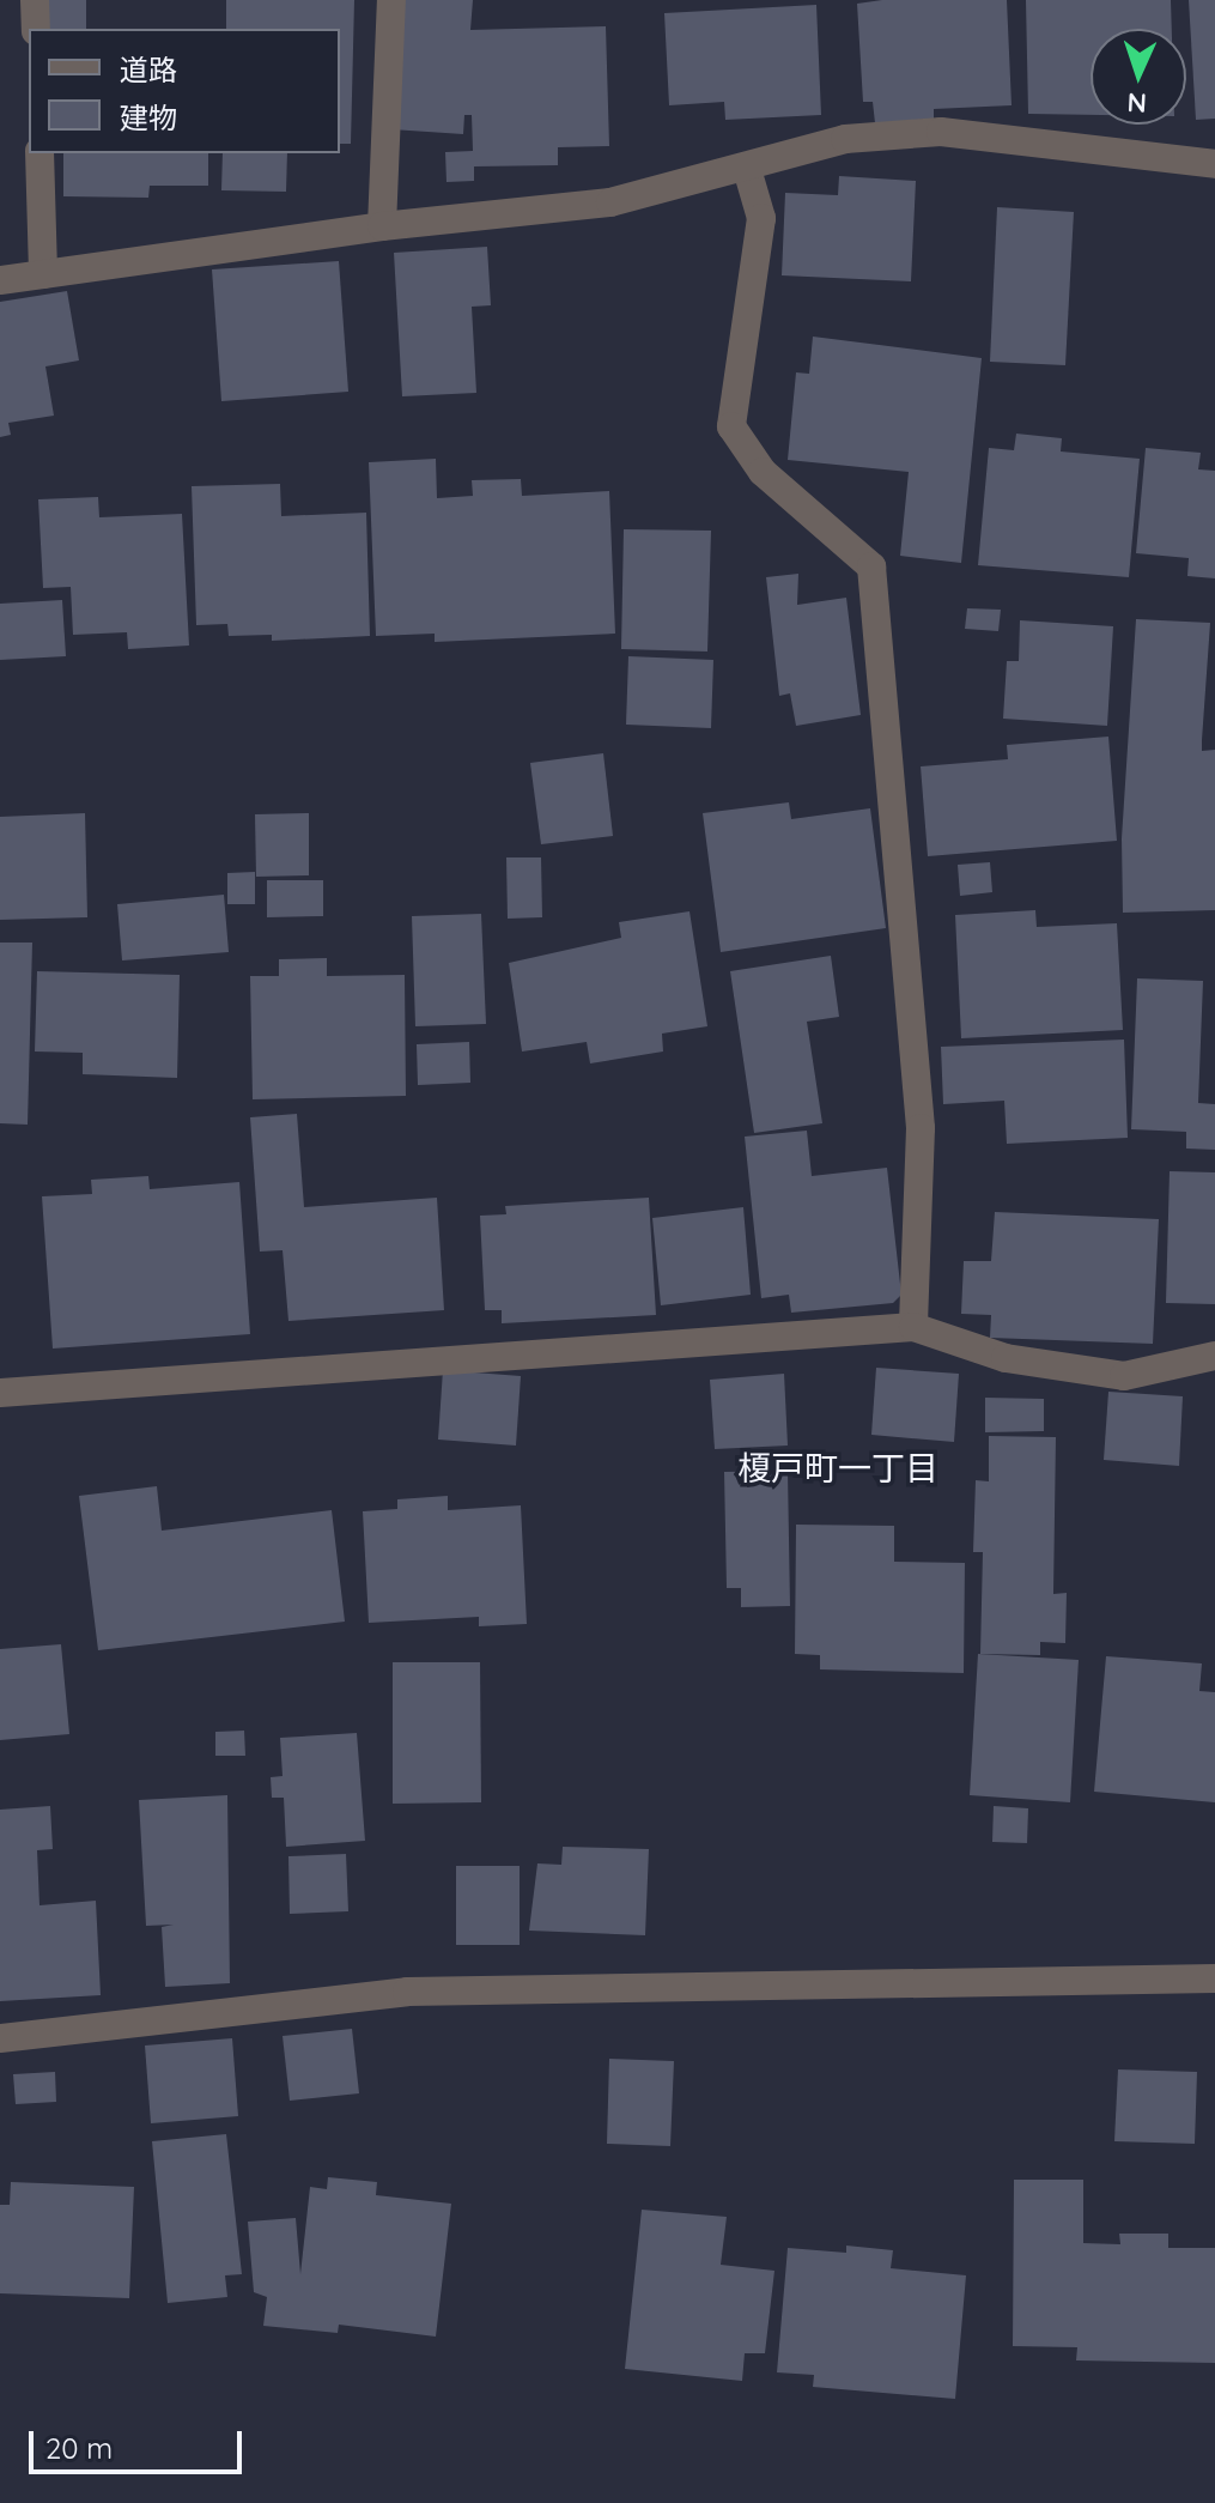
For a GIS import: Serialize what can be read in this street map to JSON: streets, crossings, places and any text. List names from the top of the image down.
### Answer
{
  "districts": ["榎戸町一丁目"],
  "legend": ["道路", "建物"],
  "scale_bar": "20 m",
  "north": "bottom"
}
